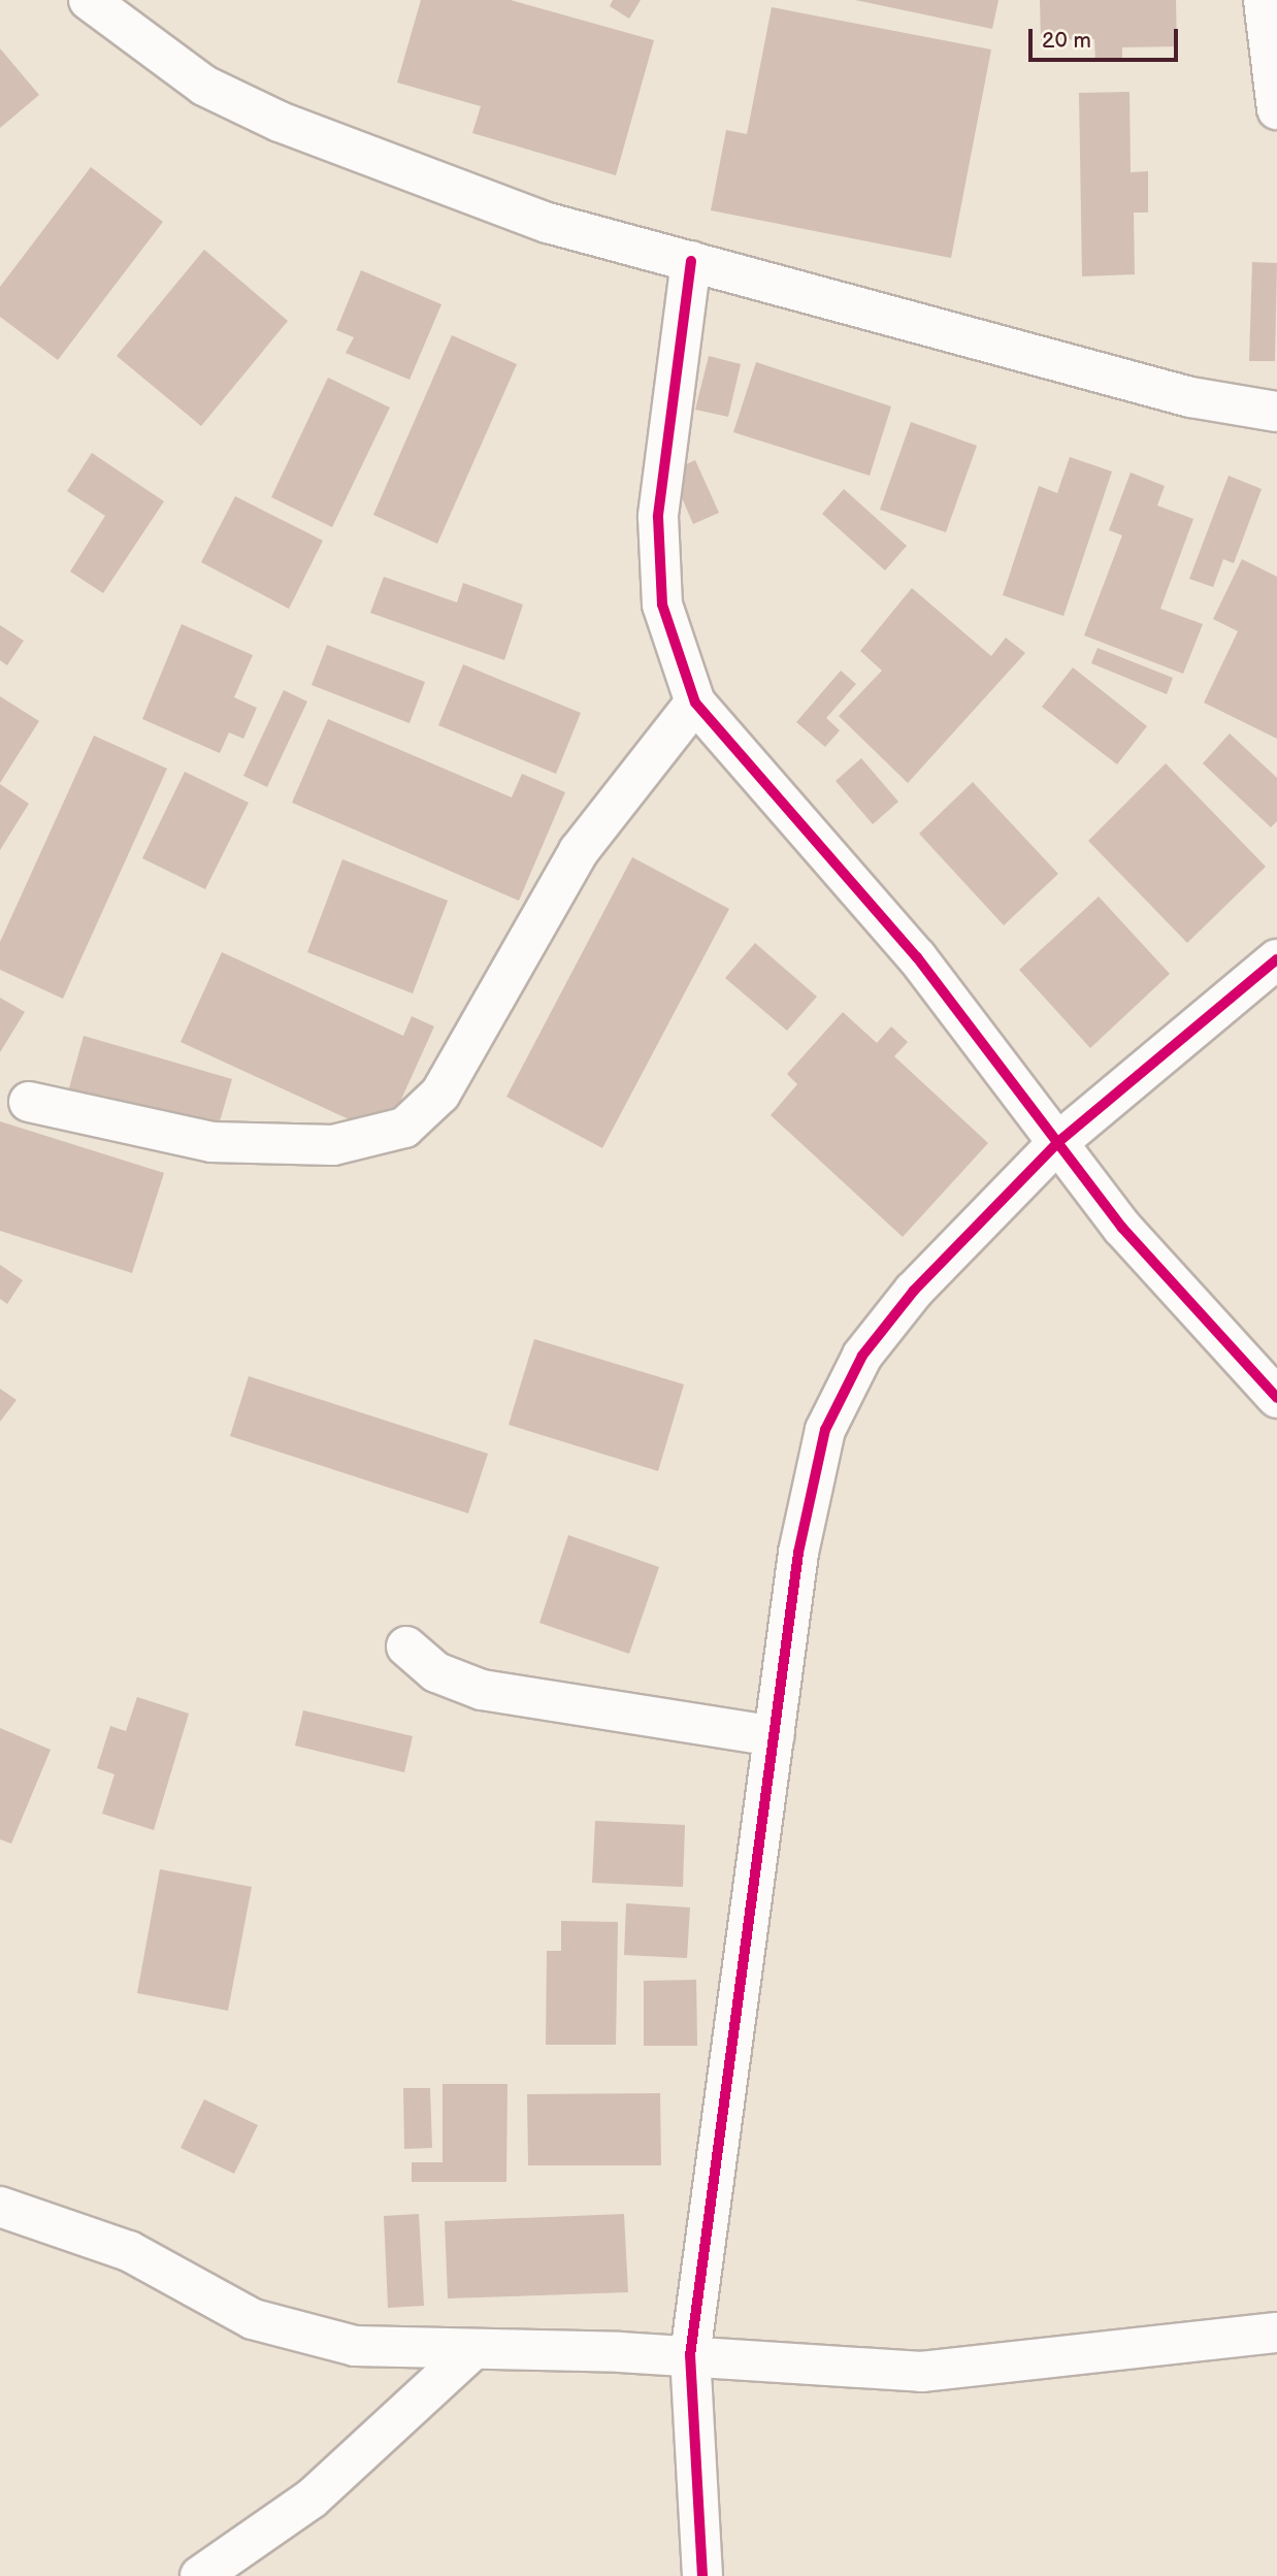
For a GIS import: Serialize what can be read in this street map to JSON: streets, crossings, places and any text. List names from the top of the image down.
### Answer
{
  "scale_bar": "20 m"
}
